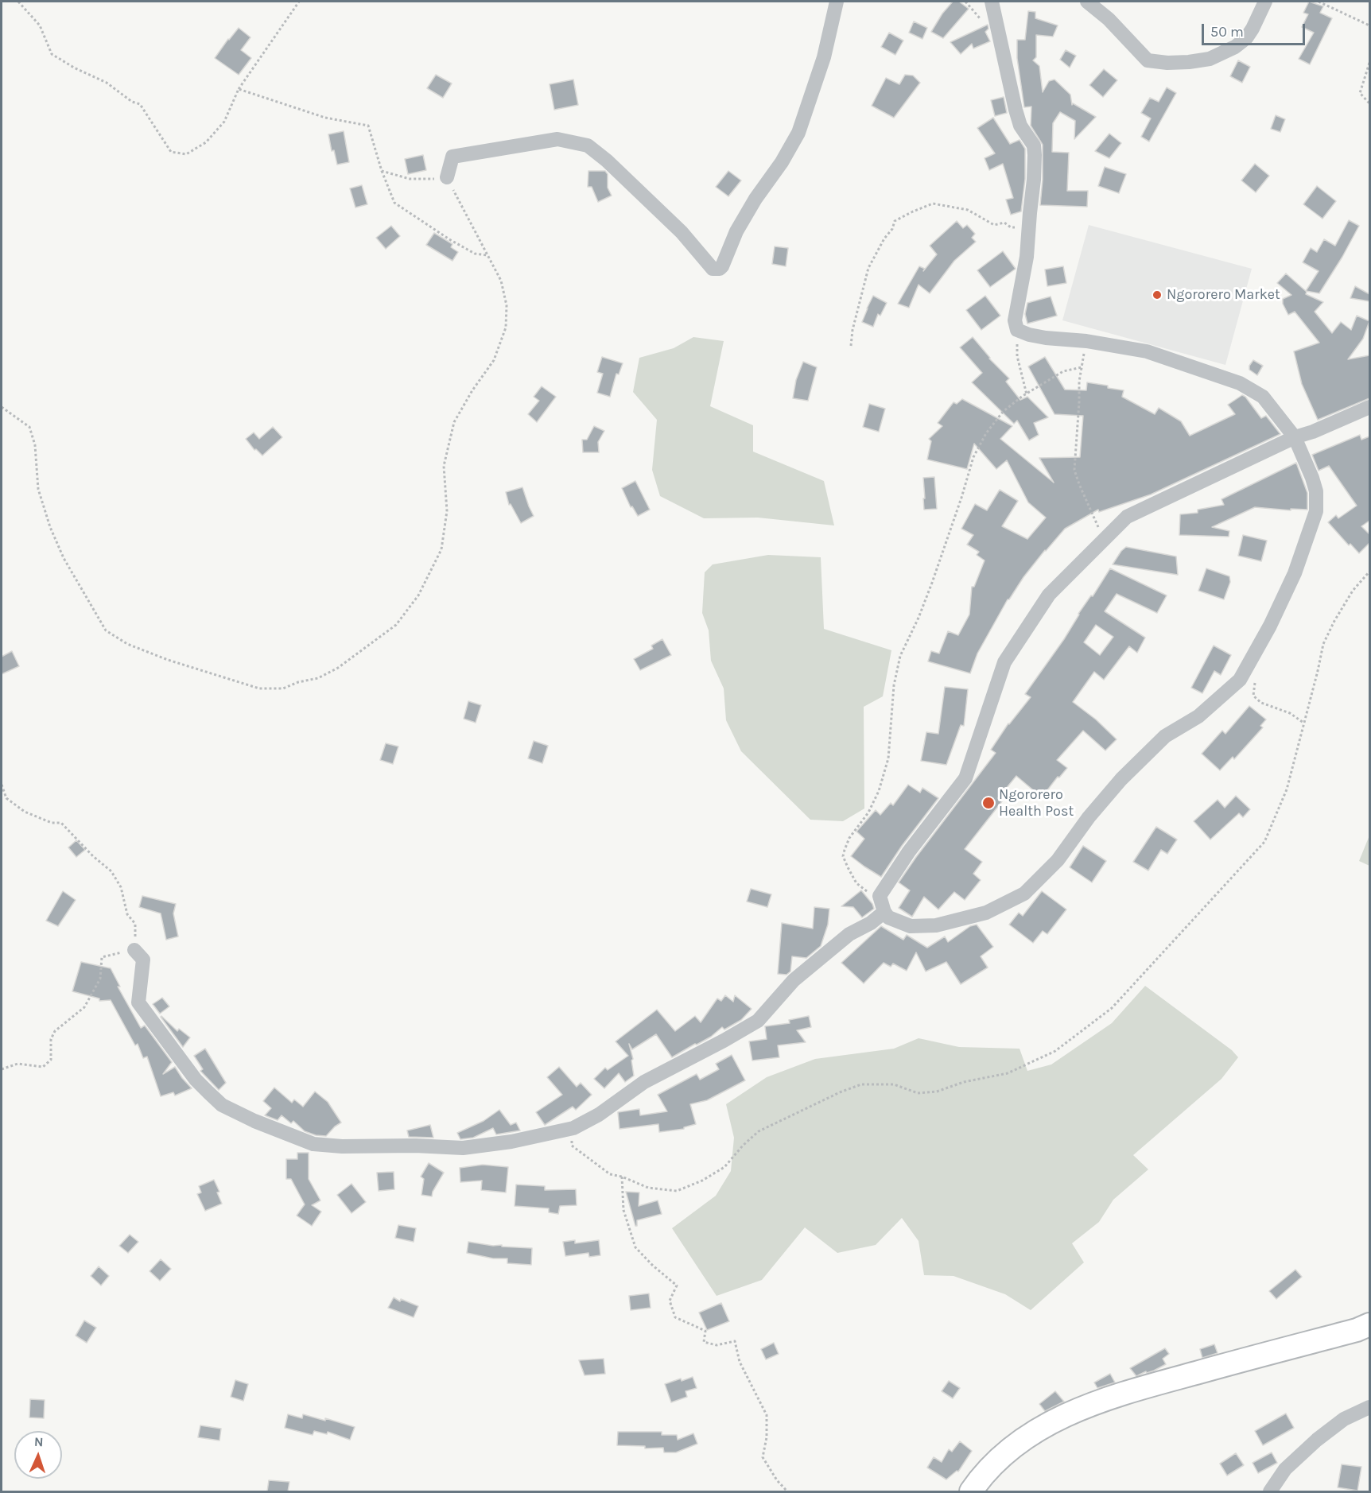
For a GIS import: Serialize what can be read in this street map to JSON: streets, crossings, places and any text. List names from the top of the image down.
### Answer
{
  "places": ["Ngororero Market", "Ngororero Health Post"],
  "scale_bar": "50 m",
  "north": "top"
}
